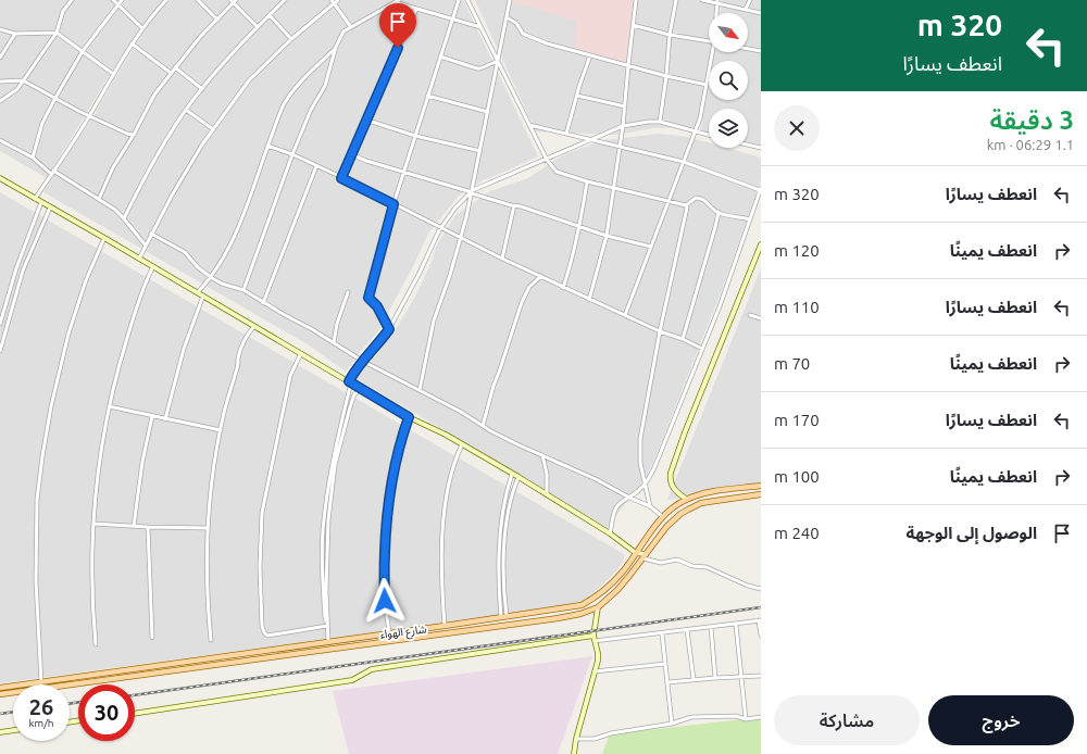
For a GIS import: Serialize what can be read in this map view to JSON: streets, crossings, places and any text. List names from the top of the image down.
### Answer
{
  "streets": {
    "main road": ["شارع الهواء"]
  },
  "north": "bottom right",
  "page": {
    "turn": ["320 m", "انعطف يسارًا"],
    "heading": ["3 دقيقة", "1.1 km · 06:29"],
    "list": [
      {
        "name": "انعطف يسارًا",
        "value": "320 m"
      },
      {
        "name": "انعطف يمينًا",
        "value": "120 m"
      },
      {
        "name": "انعطف يسارًا",
        "value": "110 m"
      },
      {
        "name": "انعطف يمينًا",
        "value": "70 m"
      },
      {
        "name": "انعطف يسارًا",
        "value": "170 m"
      },
      {
        "name": "انعطف يمينًا",
        "value": "100 m"
      },
      {
        "name": "الوصول إلى الوجهة",
        "value": "240 m"
      }
    ],
    "speed": "26 km/h",
    "limit": "30",
    "buttons": ["خروج", "مشاركة"]
  }
}
